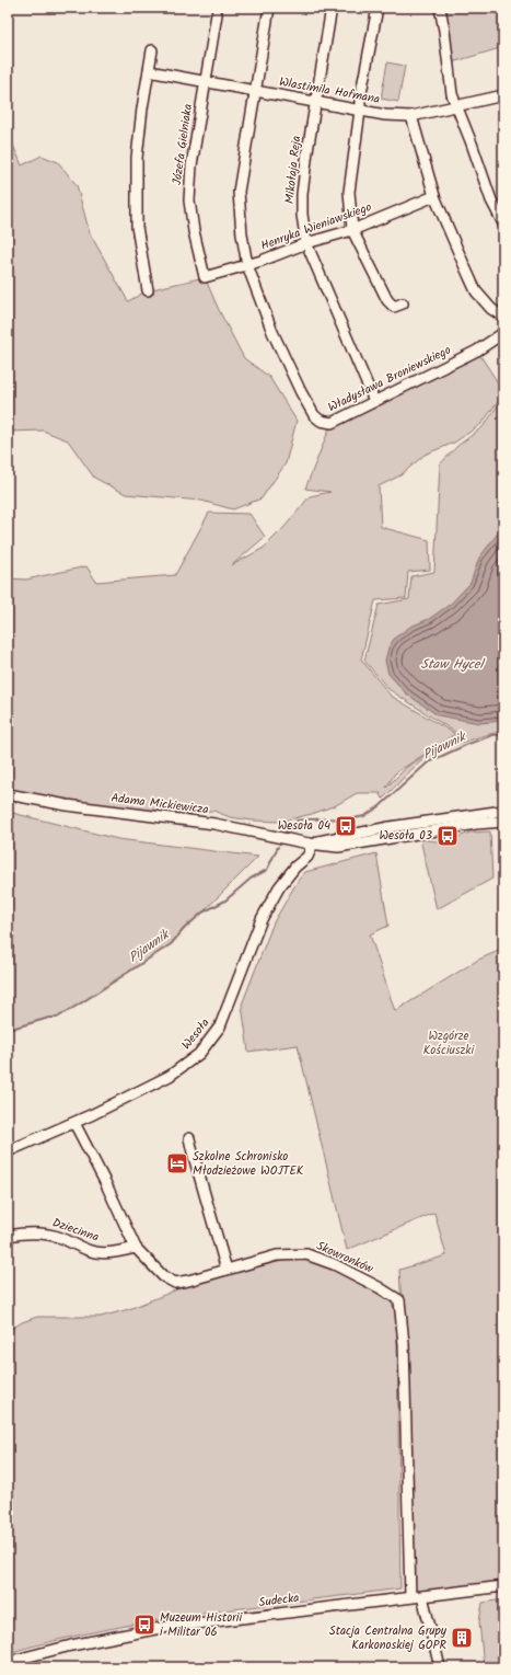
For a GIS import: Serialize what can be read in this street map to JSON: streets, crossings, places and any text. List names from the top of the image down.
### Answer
{
  "streets": {
    "street": [
      "Wlastimila Hofmana",
      "Józefa Gielniaka",
      "Mikołaja Reja",
      "Henryka Wieniawskiego",
      "Władysława Broniewskiego",
      "Adama Mickiewicza",
      "Wesoła",
      "Dziecinna",
      "Skowronków",
      "Sudecka"
    ]
  },
  "crossings": [
    ["Wlastimila Hofmana", "Józefa Gielniaka"],
    ["Wlastimila Hofmana", "Mikołaja Reja"],
    ["Wlastimila Hofmana", "Władysława Broniewskiego"],
    ["Józefa Gielniaka", "Henryka Wieniawskiego"],
    ["Mikołaja Reja", "Henryka Wieniawskiego"],
    ["Mikołaja Reja", "Władysława Broniewskiego"],
    ["Henryka Wieniawskiego", "Władysława Broniewskiego"],
    ["Adama Mickiewicza", "Wesoła"],
    ["Wesoła", "Skowronków"],
    ["Dziecinna", "Skowronków"],
    ["Skowronków", "Sudecka"]
  ],
  "water": ["Staw Hycel", "Pijawnik"],
  "parks": ["Wzgórze Kościuszki"],
  "places": {
    "bus stop": ["Wesoła 04", "Wesoła 03", "Muzeum Historii i Militar 06"],
    "hotel": ["Szkolne Schronisko Młodzieżowe WOJTEK"],
    "building": ["Stacja Centralna Grupy Karkonoskiej GOPR"]
  }
}
